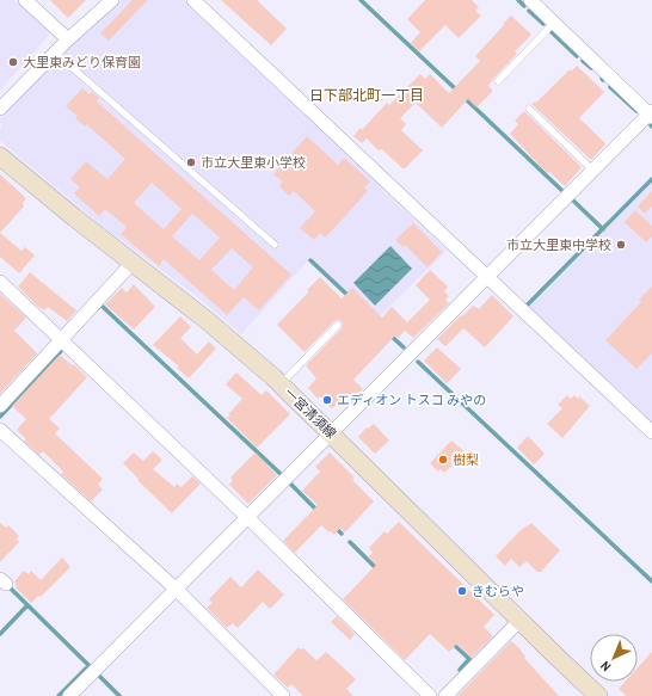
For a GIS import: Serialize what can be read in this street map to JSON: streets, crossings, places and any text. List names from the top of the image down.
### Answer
{
  "streets": {
    "main road": ["一宮清須線"]
  },
  "districts": ["日下部北町一丁目"],
  "places": [
    "大里東みどり保育園",
    "市立大里東小学校",
    "市立大里東中学校",
    "エディオン トスコ みやの",
    "樹梨",
    "きむらや"
  ],
  "north": "bottom left"
}
